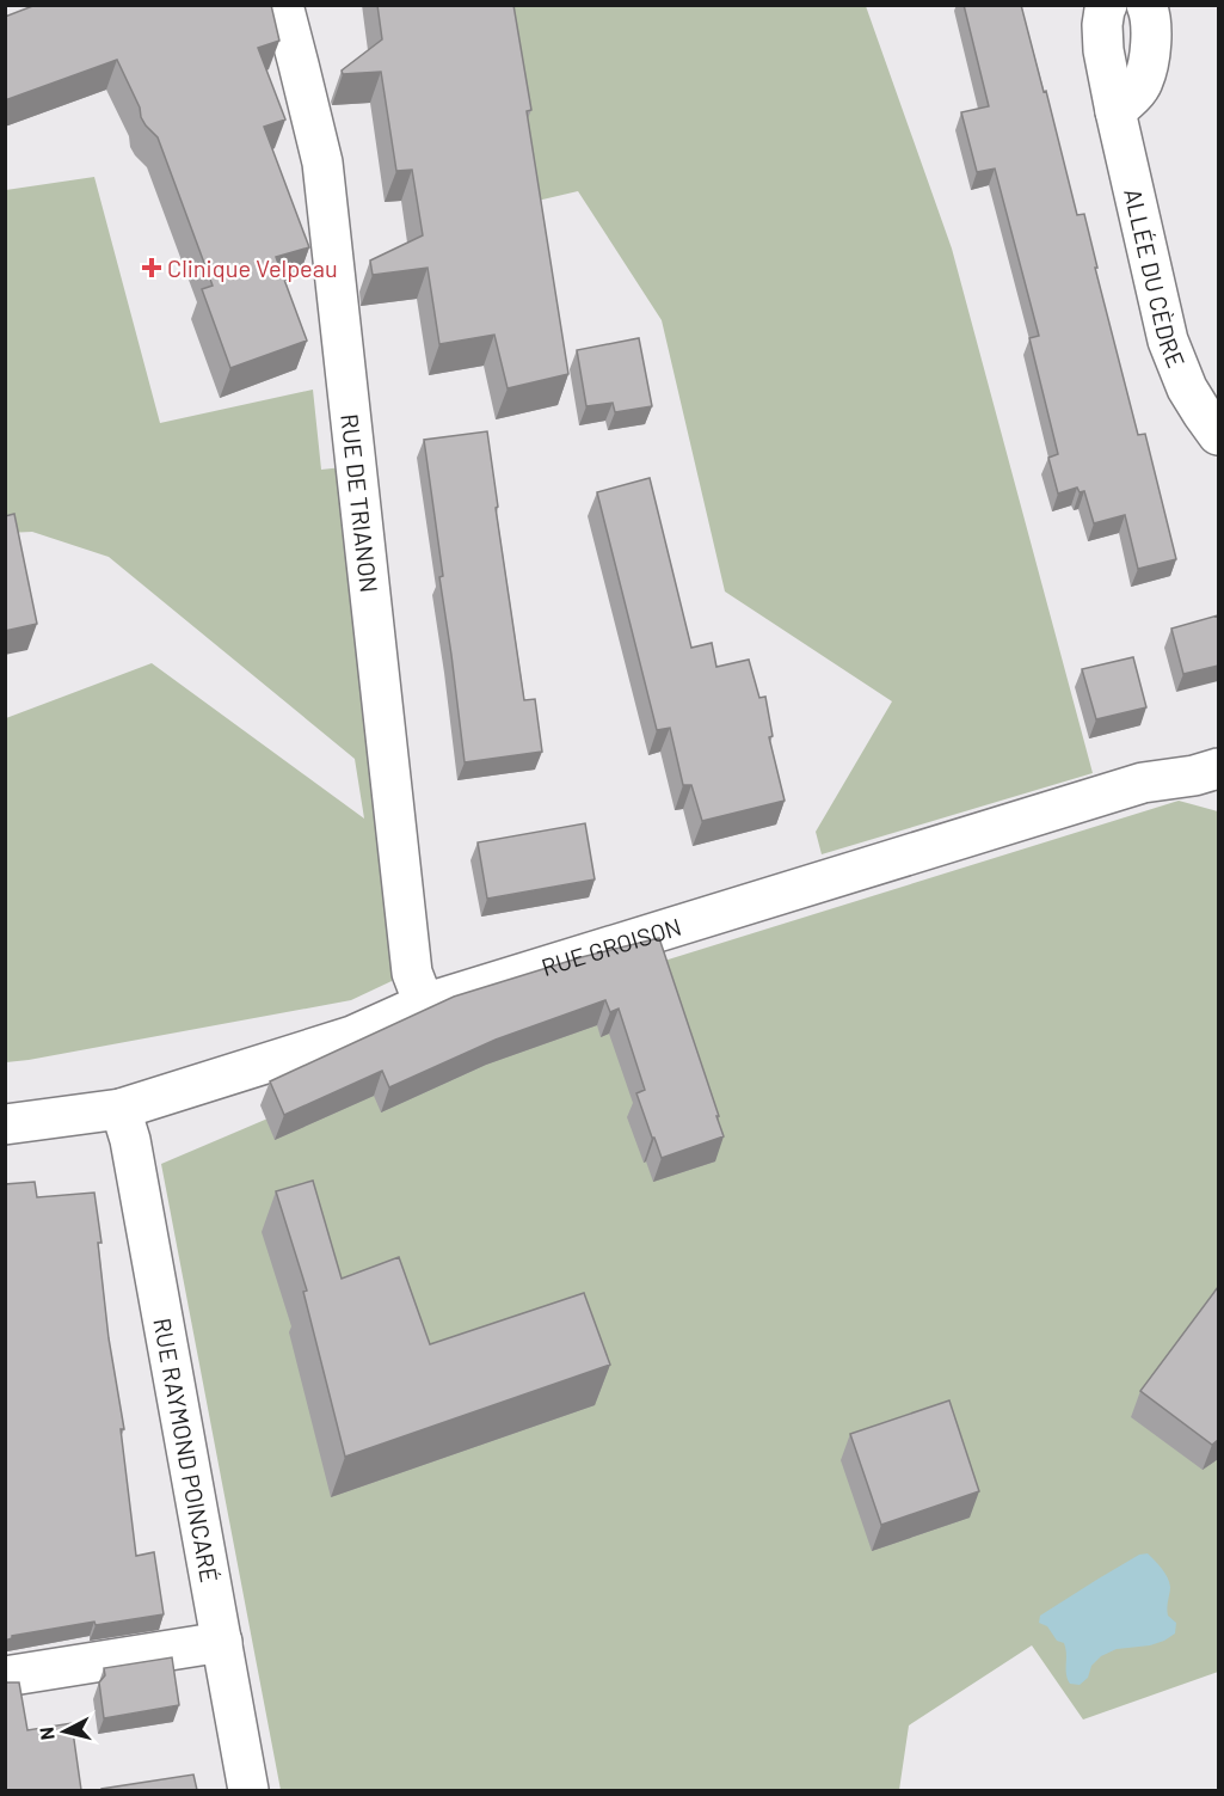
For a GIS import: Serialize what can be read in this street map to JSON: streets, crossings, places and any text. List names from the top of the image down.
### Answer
{
  "streets": {
    "street": [
      "ALLÉE DU CÈDRE",
      "RUE DE TRIANON",
      "RUE GROISON",
      "RUE RAYMOND POINCARÉ"
    ]
  },
  "crossings": [
    ["RUE DE TRIANON", "RUE GROISON"],
    ["RUE GROISON", "RUE RAYMOND POINCARÉ"]
  ],
  "places": {
    "health": ["Clinique Velpeau"]
  },
  "north": "left"
}
